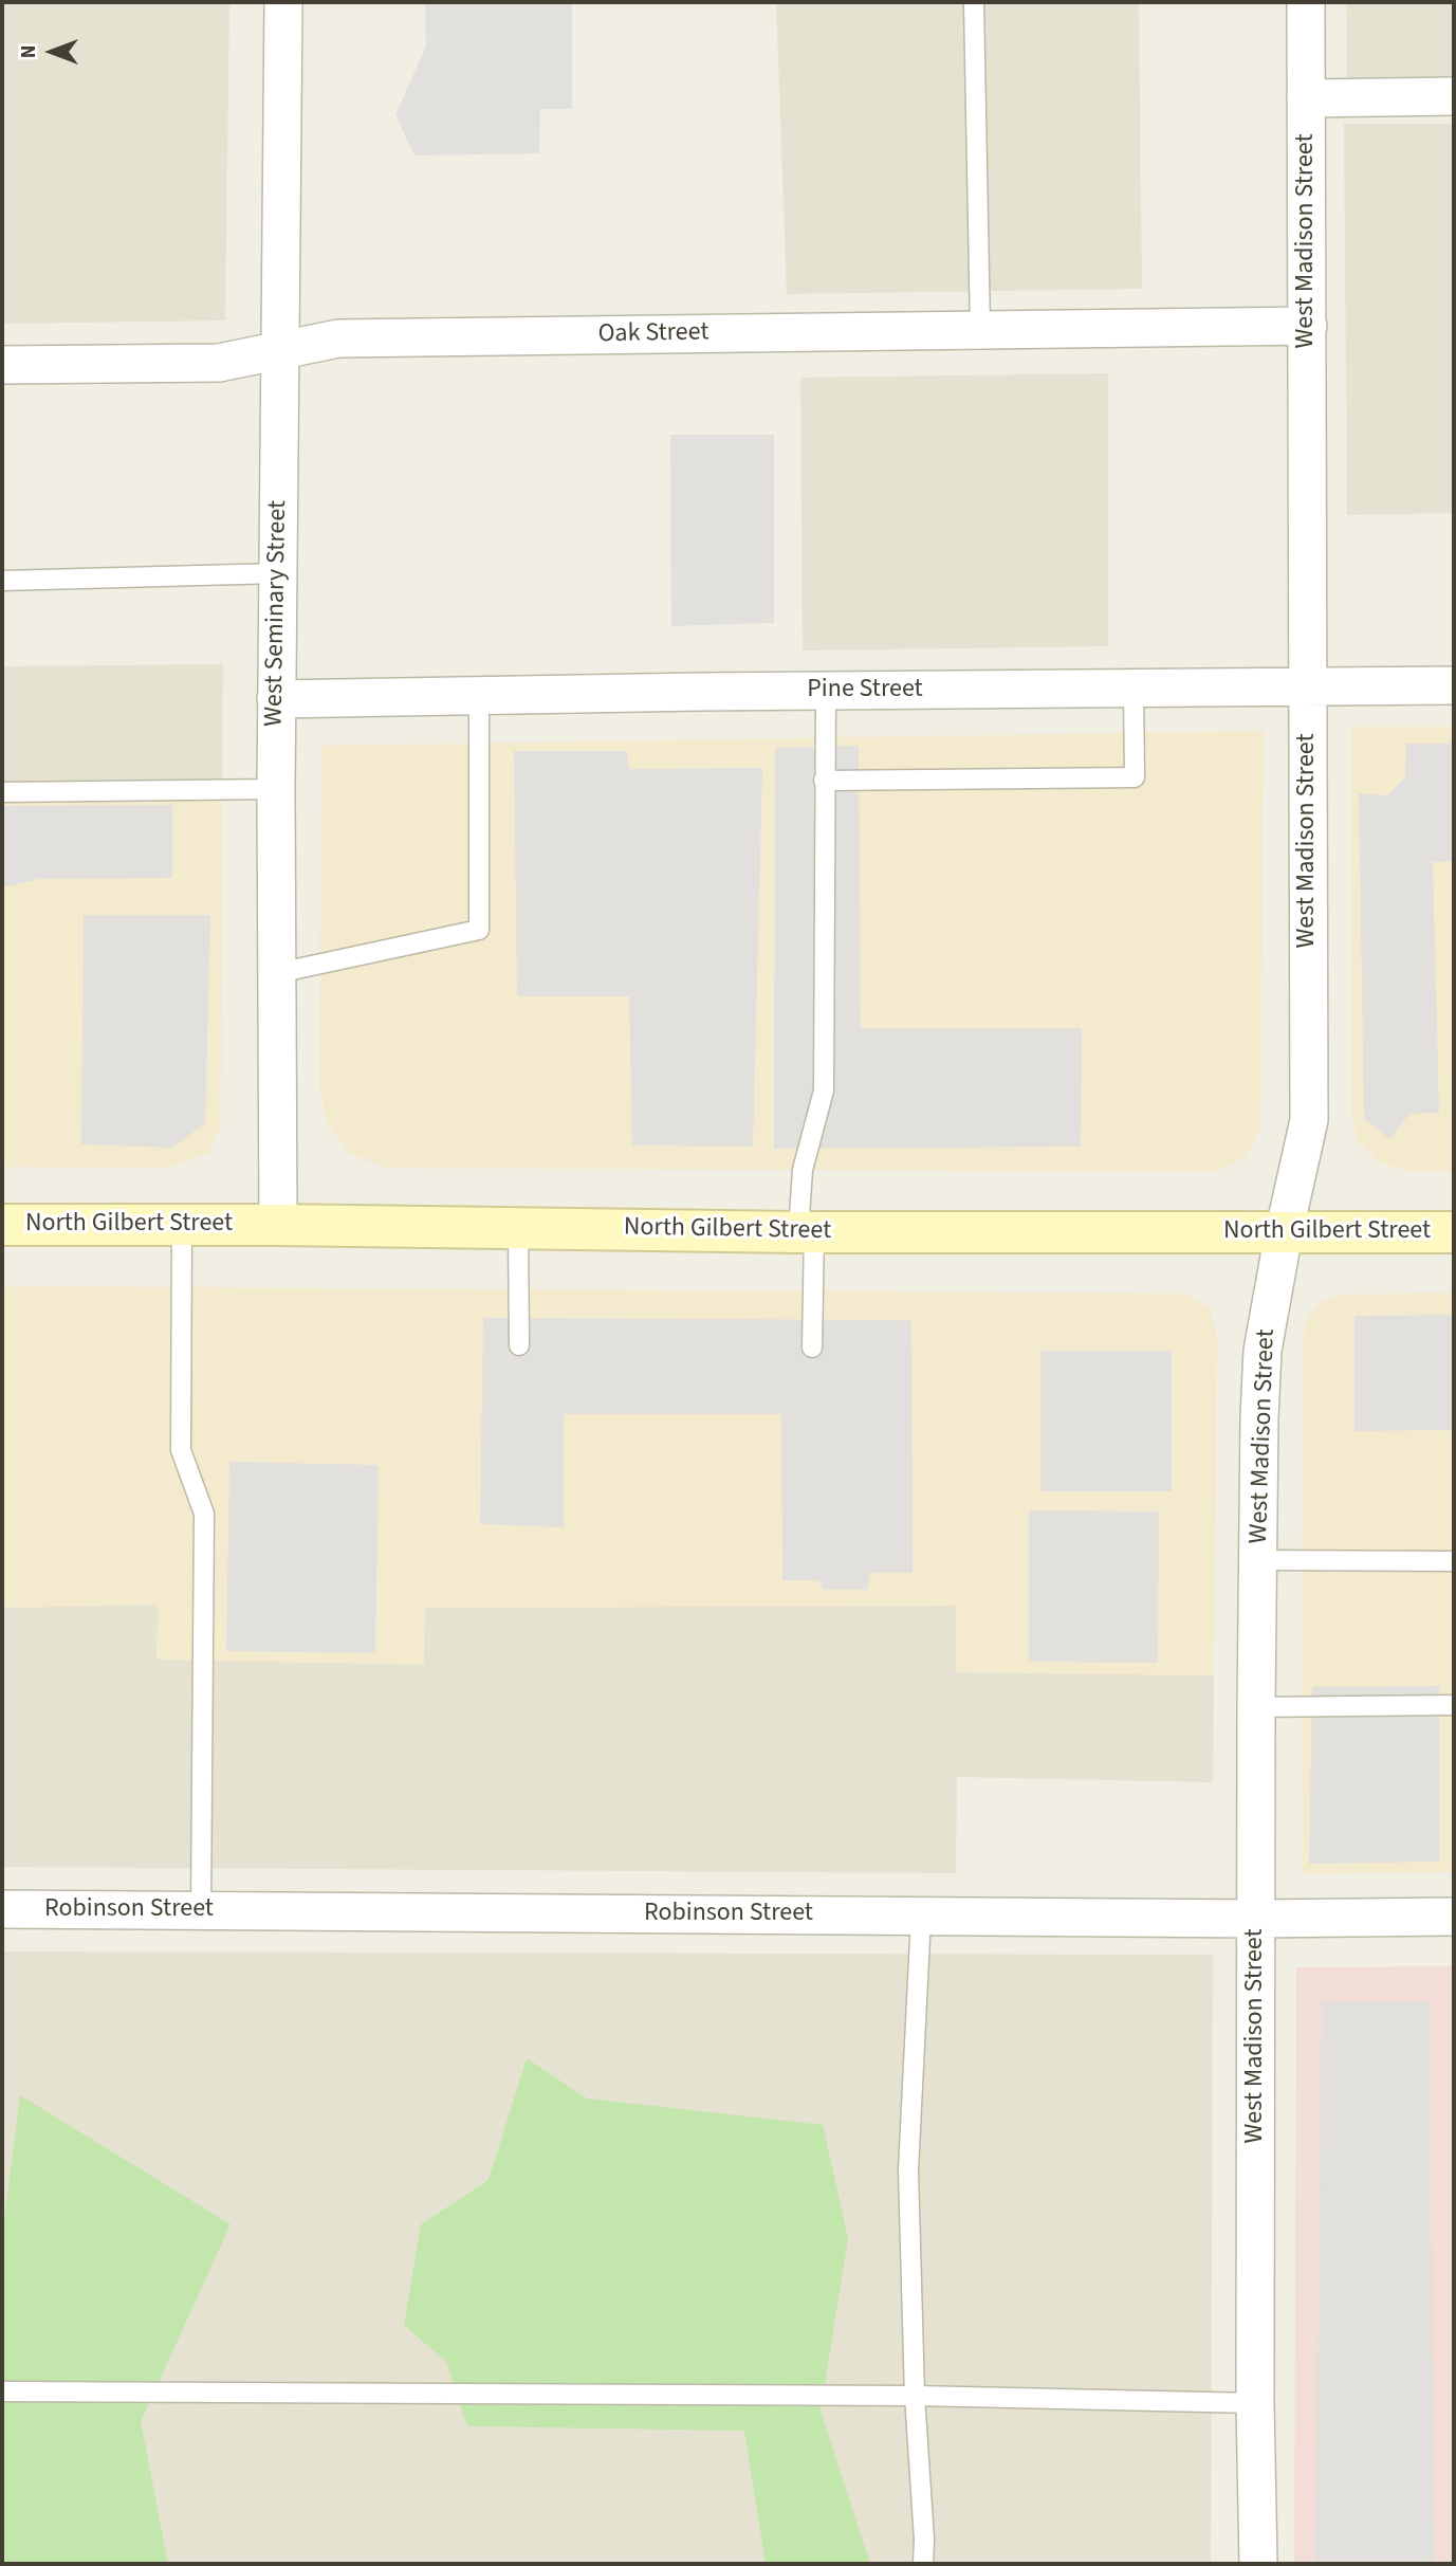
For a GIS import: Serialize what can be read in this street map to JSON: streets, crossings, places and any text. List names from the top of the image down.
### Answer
{
  "streets": {
    "main road": ["North Gilbert Street"],
    "street": [
      "West Madison Street",
      "Oak Street",
      "West Seminary Street",
      "Pine Street",
      "Robinson Street"
    ]
  },
  "crossings": [
    ["West Madison Street", "Oak Street"],
    ["West Madison Street", "Pine Street"],
    ["West Madison Street", "North Gilbert Street"],
    ["West Madison Street", "Robinson Street"],
    ["Oak Street", "West Seminary Street"],
    ["West Seminary Street", "Pine Street"],
    ["West Seminary Street", "North Gilbert Street"]
  ],
  "north": "left"
}
